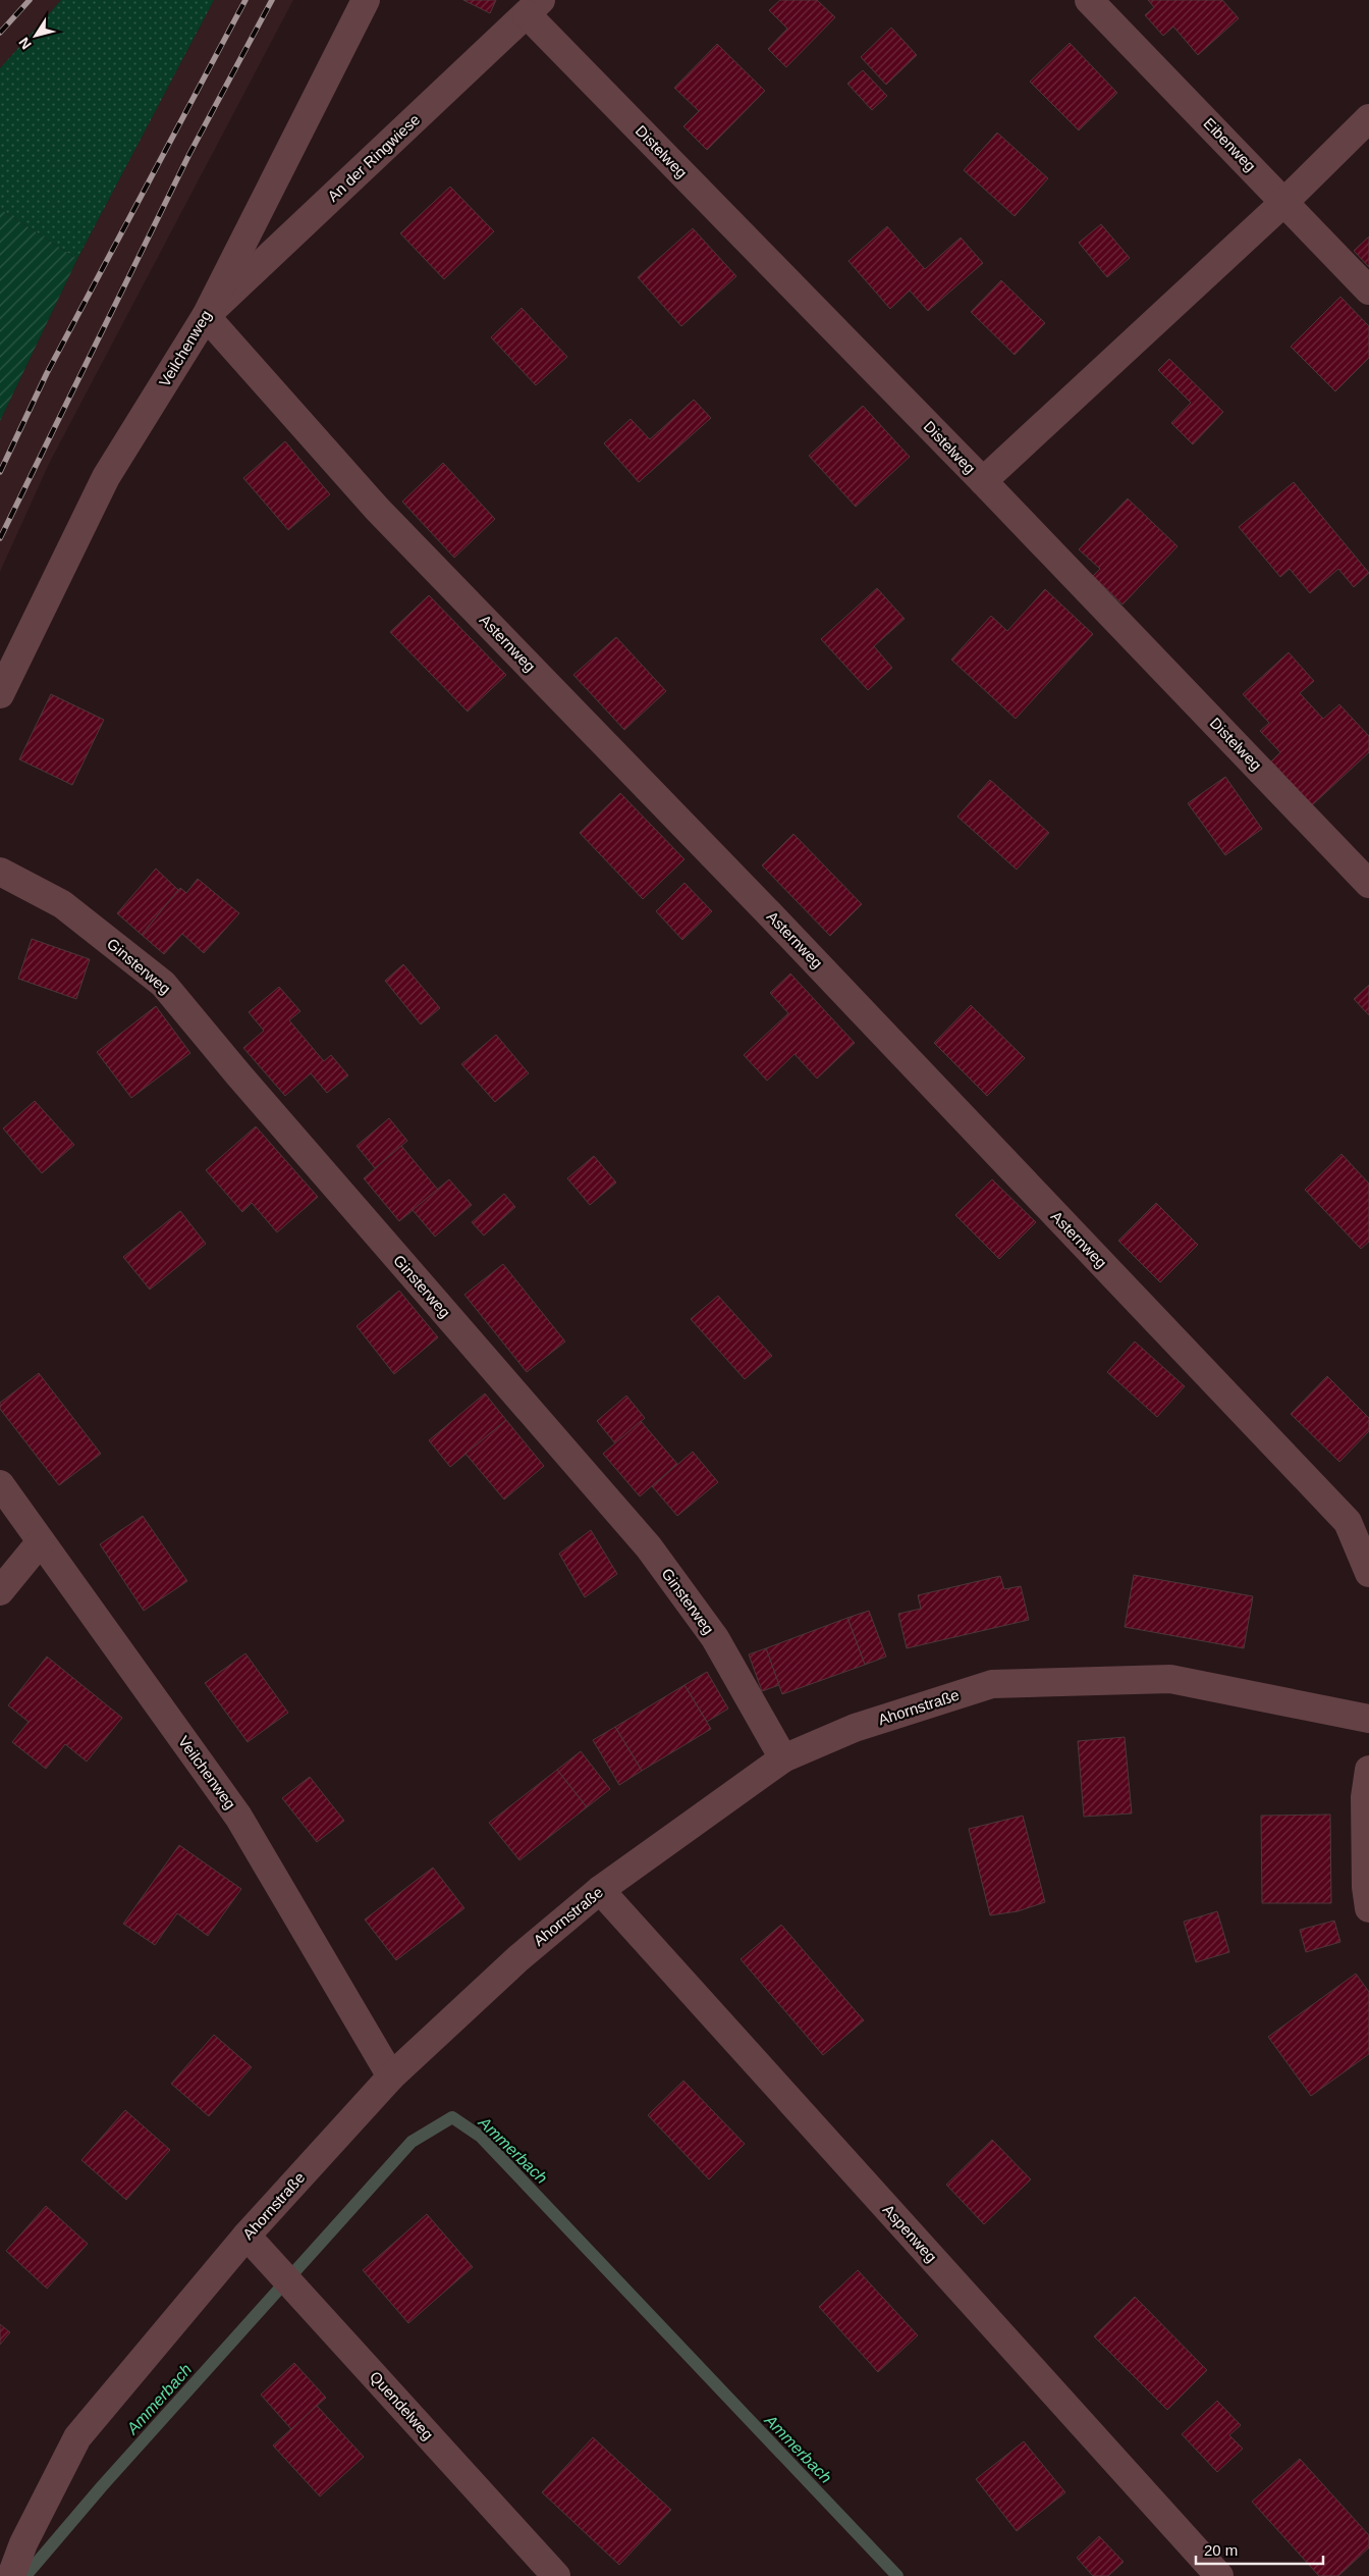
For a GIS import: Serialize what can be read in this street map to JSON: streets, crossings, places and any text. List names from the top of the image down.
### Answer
{
  "streets": {
    "street": [
      "Eibenweg",
      "Distelweg",
      "An der Ringwiese",
      "Veilchenweg",
      "Asternweg",
      "Ginsterweg",
      "Ahornstraße",
      "Aspenweg",
      "Quendelweg"
    ]
  },
  "crossings": [
    ["Distelweg", "An der Ringwiese"],
    ["An der Ringwiese", "Veilchenweg"],
    ["An der Ringwiese", "Asternweg"],
    ["Veilchenweg", "Asternweg"],
    ["Veilchenweg", "Ahornstraße"],
    ["Ginsterweg", "Ahornstraße"],
    ["Ahornstraße", "Aspenweg"],
    ["Ahornstraße", "Quendelweg"]
  ],
  "water": ["Ammerbach"],
  "scale_bar": "20 m",
  "north": "bottom left"
}
